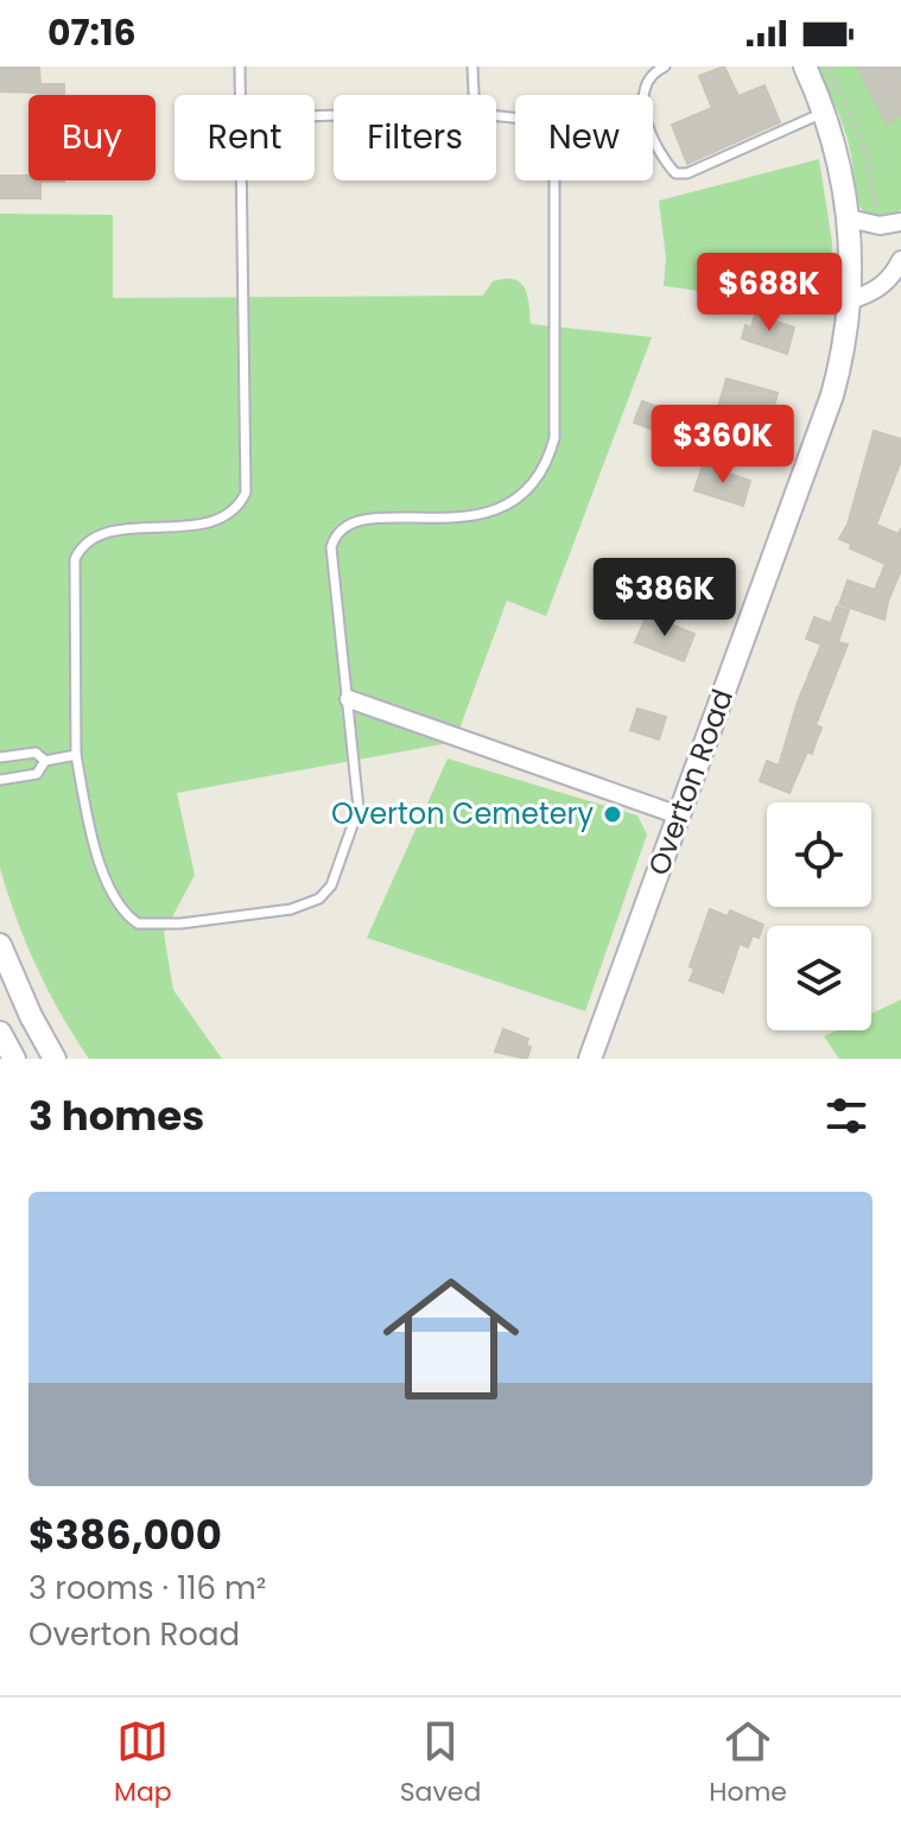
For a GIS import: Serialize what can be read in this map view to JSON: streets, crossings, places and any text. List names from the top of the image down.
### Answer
{
  "streets": {
    "street": ["Overton Road"]
  },
  "places": ["Overton Cemetery"],
  "page": {
    "status": "07:16",
    "chip": [
      "Buy",
      "Rent",
      "Filters",
      "New"
    ],
    "price": ["$688K", "$360K", "$386K"],
    "heading": "3 homes",
    "list": [
      {
        "name": "$386,000",
        "note": "3 rooms · 116 m² · Overton Road"
      }
    ],
    "tabs": ["Map", "Saved", "Home"]
  }
}
